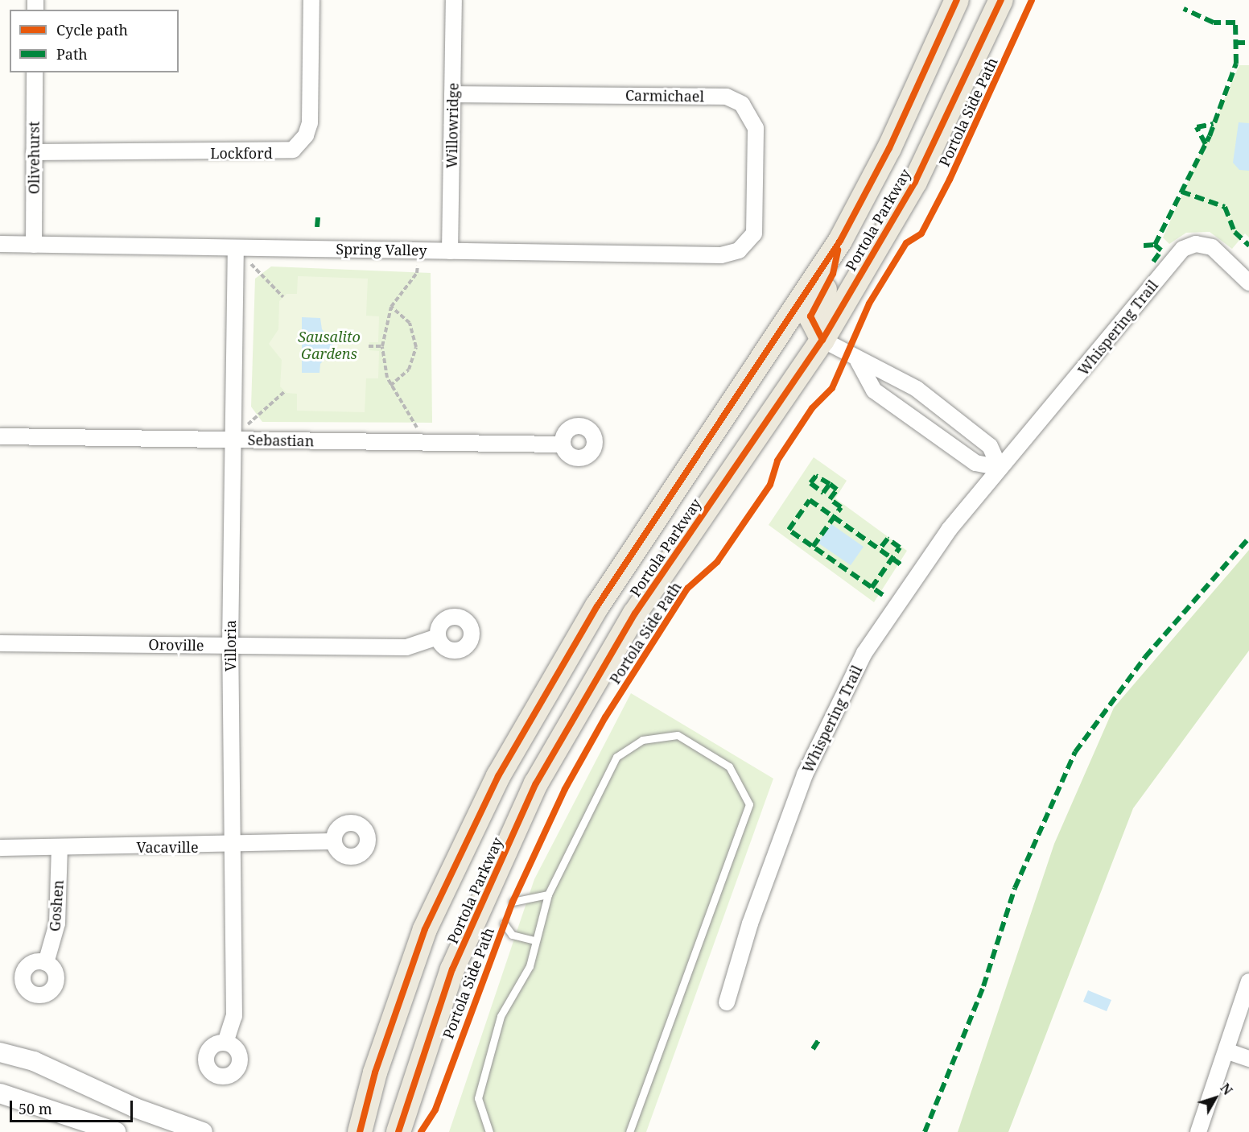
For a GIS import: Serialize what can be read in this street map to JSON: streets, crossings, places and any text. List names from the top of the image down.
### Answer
{
  "streets": {
    "main road": ["Portola Parkway"],
    "street": [
      "Carmichael",
      "Willowridge",
      "Lockford",
      "Olivehurst",
      "Spring Valley",
      "Whispering Trail",
      "Sebastian",
      "Oroville",
      "Villoria",
      "Vacaville",
      "Goshen"
    ],
    "cycle path": ["Portola Side Path"]
  },
  "crossings": [
    ["Carmichael", "Willowridge"],
    ["Carmichael", "Spring Valley"],
    ["Willowridge", "Spring Valley"],
    ["Lockford", "Olivehurst"],
    ["Olivehurst", "Spring Valley"],
    ["Spring Valley", "Villoria"],
    ["Sebastian", "Villoria"],
    ["Oroville", "Villoria"],
    ["Villoria", "Vacaville"],
    ["Vacaville", "Goshen"]
  ],
  "parks": ["Sausalito Gardens"],
  "legend": ["Cycle path", "Path"],
  "scale_bar": "50 m",
  "north": "top right"
}
